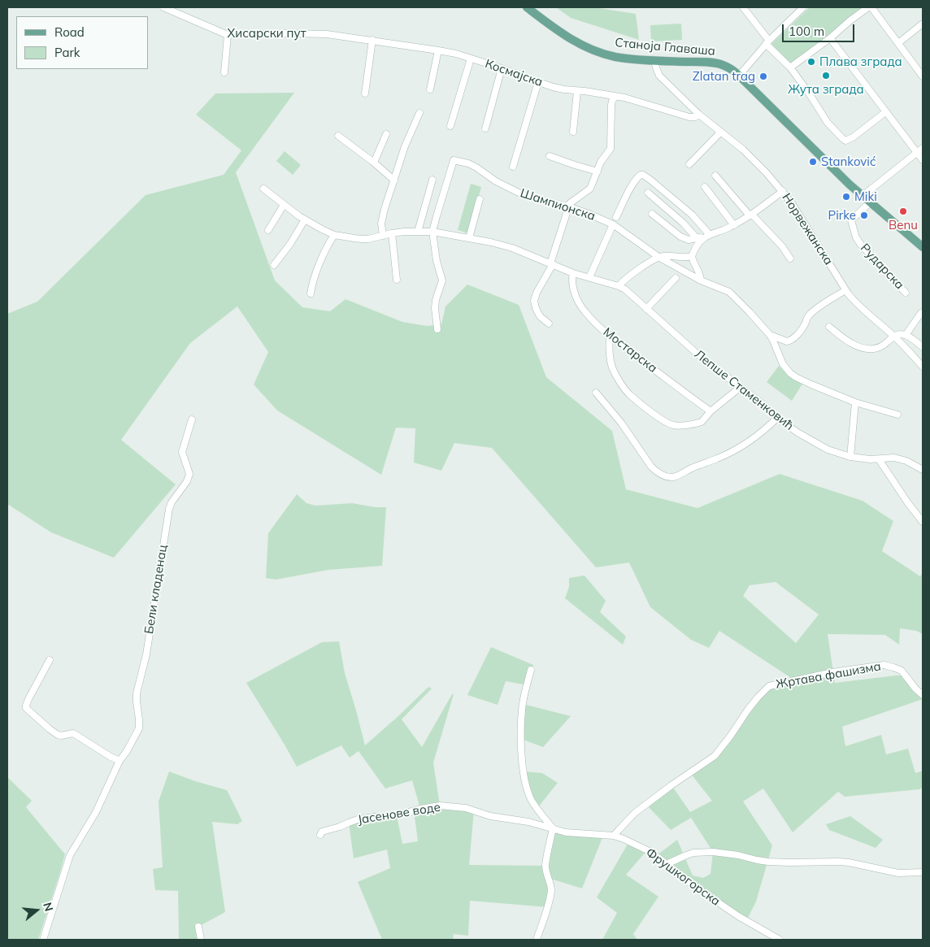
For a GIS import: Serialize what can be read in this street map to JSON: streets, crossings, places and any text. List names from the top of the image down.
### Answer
{
  "streets": {
    "main road": ["Станоја Главаша"],
    "street": [
      "Хисарски пут",
      "Космајска",
      "Шампионска",
      "Норвежанска",
      "Рударска",
      "Мостарска",
      "Лепше Стаменковић",
      "Бели кладенац",
      "Жртава фашизма",
      "Јасенове воде",
      "Фрушкогорска"
    ]
  },
  "crossings": [
    ["Хисарски пут", "Космајска"],
    ["Станоја Главаша", "Норвежанска"],
    ["Станоја Главаша", "Рударска"],
    ["Космајска", "Норвежанска"],
    ["Шампионска", "Лепше Стаменковић"],
    ["Мостарска", "Лепше Стаменковић"],
    ["Жртава фашизма", "Фрушкогорска"],
    ["Јасенове воде", "Фрушкогорска"]
  ],
  "places": [
    "Плава зграда",
    "Жута зграда",
    "Zlatan trag",
    "Stanković",
    "Miki",
    "Benu",
    "Pirke"
  ],
  "legend": ["Road", "Park"],
  "scale_bar": "100 m",
  "north": "right"
}
